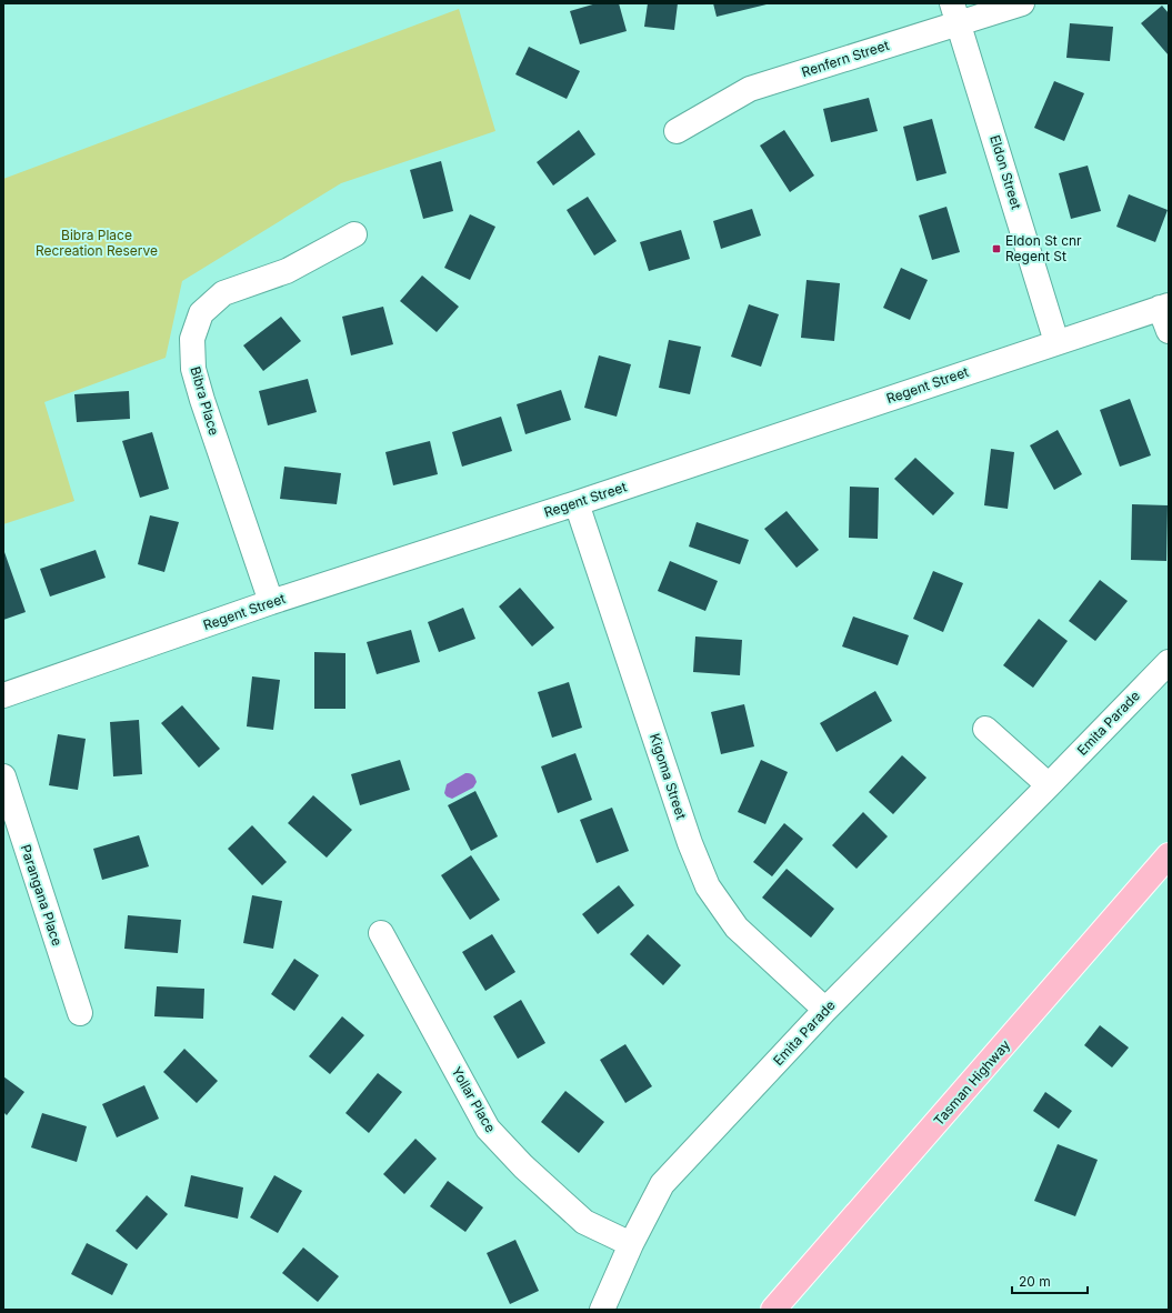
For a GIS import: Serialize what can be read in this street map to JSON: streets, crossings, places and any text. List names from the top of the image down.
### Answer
{
  "streets": {
    "highway": ["Tasman Highway"],
    "street": [
      "Renfern Street",
      "Eldon Street",
      "Regent Street",
      "Bibra Place",
      "Emita Parade",
      "Kigoma Street",
      "Parangana Place",
      "Yollar Place"
    ]
  },
  "crossings": [
    ["Renfern Street", "Eldon Street"],
    ["Eldon Street", "Regent Street"],
    ["Regent Street", "Bibra Place"],
    ["Regent Street", "Kigoma Street"],
    ["Emita Parade", "Kigoma Street"],
    ["Emita Parade", "Yollar Place"]
  ],
  "parks": ["Bibra Place Recreation Reserve"],
  "places": {
    "transit": ["Eldon St cnr Regent St"]
  },
  "scale_bar": "20 m"
}
